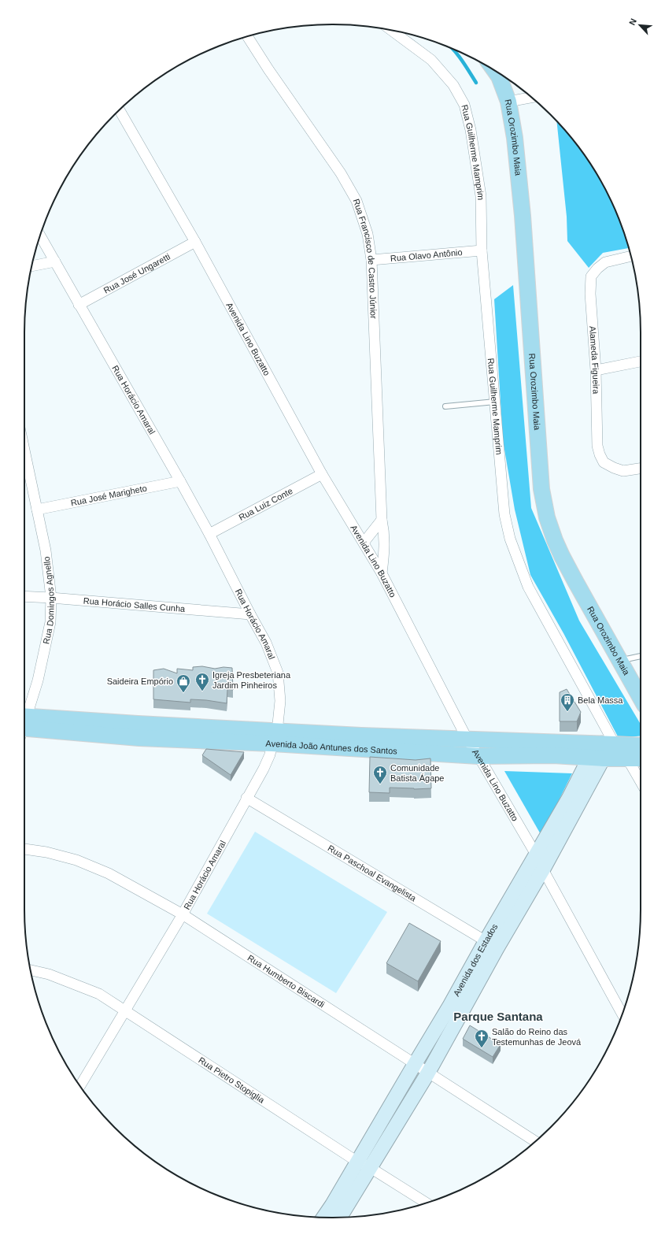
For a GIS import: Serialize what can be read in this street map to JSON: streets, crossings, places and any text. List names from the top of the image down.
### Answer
{
  "streets": {
    "main road": ["Rua Orozimbo Maia", "Avenida João Antunes dos Santos", "Avenida dos Estados"],
    "street": [
      "Rua Guilherme Mamprim",
      "Rua Olavo Antônio",
      "Rua Francisco de Castro Júnior",
      "Rua José Ungaretti",
      "Avenida Lino Buzatto",
      "Alameda Figueira",
      "Rua Horácio Amaral",
      "Rua José Marigheto",
      "Rua Luiz Conte",
      "Rua Domingos Agnello",
      "Rua Horácio Salles Cunha",
      "Rua Paschoal Evangelista",
      "Rua Humberto Biscardi",
      "Rua Pietro Stopiglia"
    ]
  },
  "crossings": [
    ["Rua Guilherme Mamprim", "Rua Olavo Antônio"],
    ["Rua Guilherme Mamprim", "Avenida João Antunes dos Santos"],
    ["Rua Guilherme Mamprim", "Avenida dos Estados"],
    ["Rua Olavo Antônio", "Rua Francisco de Castro Júnior"],
    ["Rua Francisco de Castro Júnior", "Avenida Lino Buzatto"],
    ["Rua José Ungaretti", "Avenida Lino Buzatto"],
    ["Rua José Ungaretti", "Rua Horácio Amaral"],
    ["Avenida Lino Buzatto", "Rua Luiz Conte"],
    ["Avenida Lino Buzatto", "Avenida João Antunes dos Santos"],
    ["Avenida Lino Buzatto", "Avenida dos Estados"],
    ["Rua Horácio Amaral", "Rua José Marigheto"],
    ["Rua Horácio Amaral", "Rua Luiz Conte"],
    ["Rua Horácio Amaral", "Rua Horácio Salles Cunha"],
    ["Rua Horácio Amaral", "Avenida João Antunes dos Santos"],
    ["Rua Horácio Amaral", "Rua Paschoal Evangelista"],
    ["Rua Horácio Amaral", "Rua Humberto Biscardi"],
    ["Rua Horácio Amaral", "Rua Pietro Stopiglia"],
    ["Rua José Marigheto", "Rua Domingos Agnello"],
    ["Rua Domingos Agnello", "Rua Horácio Salles Cunha"],
    ["Avenida João Antunes dos Santos", "Avenida dos Estados"],
    ["Rua Paschoal Evangelista", "Avenida dos Estados"],
    ["Avenida dos Estados", "Rua Humberto Biscardi"],
    ["Avenida dos Estados", "Rua Pietro Stopiglia"]
  ],
  "districts": ["Parque Santana"],
  "places": {
    "church": ["Igreja Presbeteriana Jardim Pinheiros", "Comunidade Batista Ágape", "Salão do Reino das Testemunhas de Jeová"],
    "shop": ["Saideira Empório"],
    "building": ["Bela Massa"]
  },
  "north": "top left"
}
